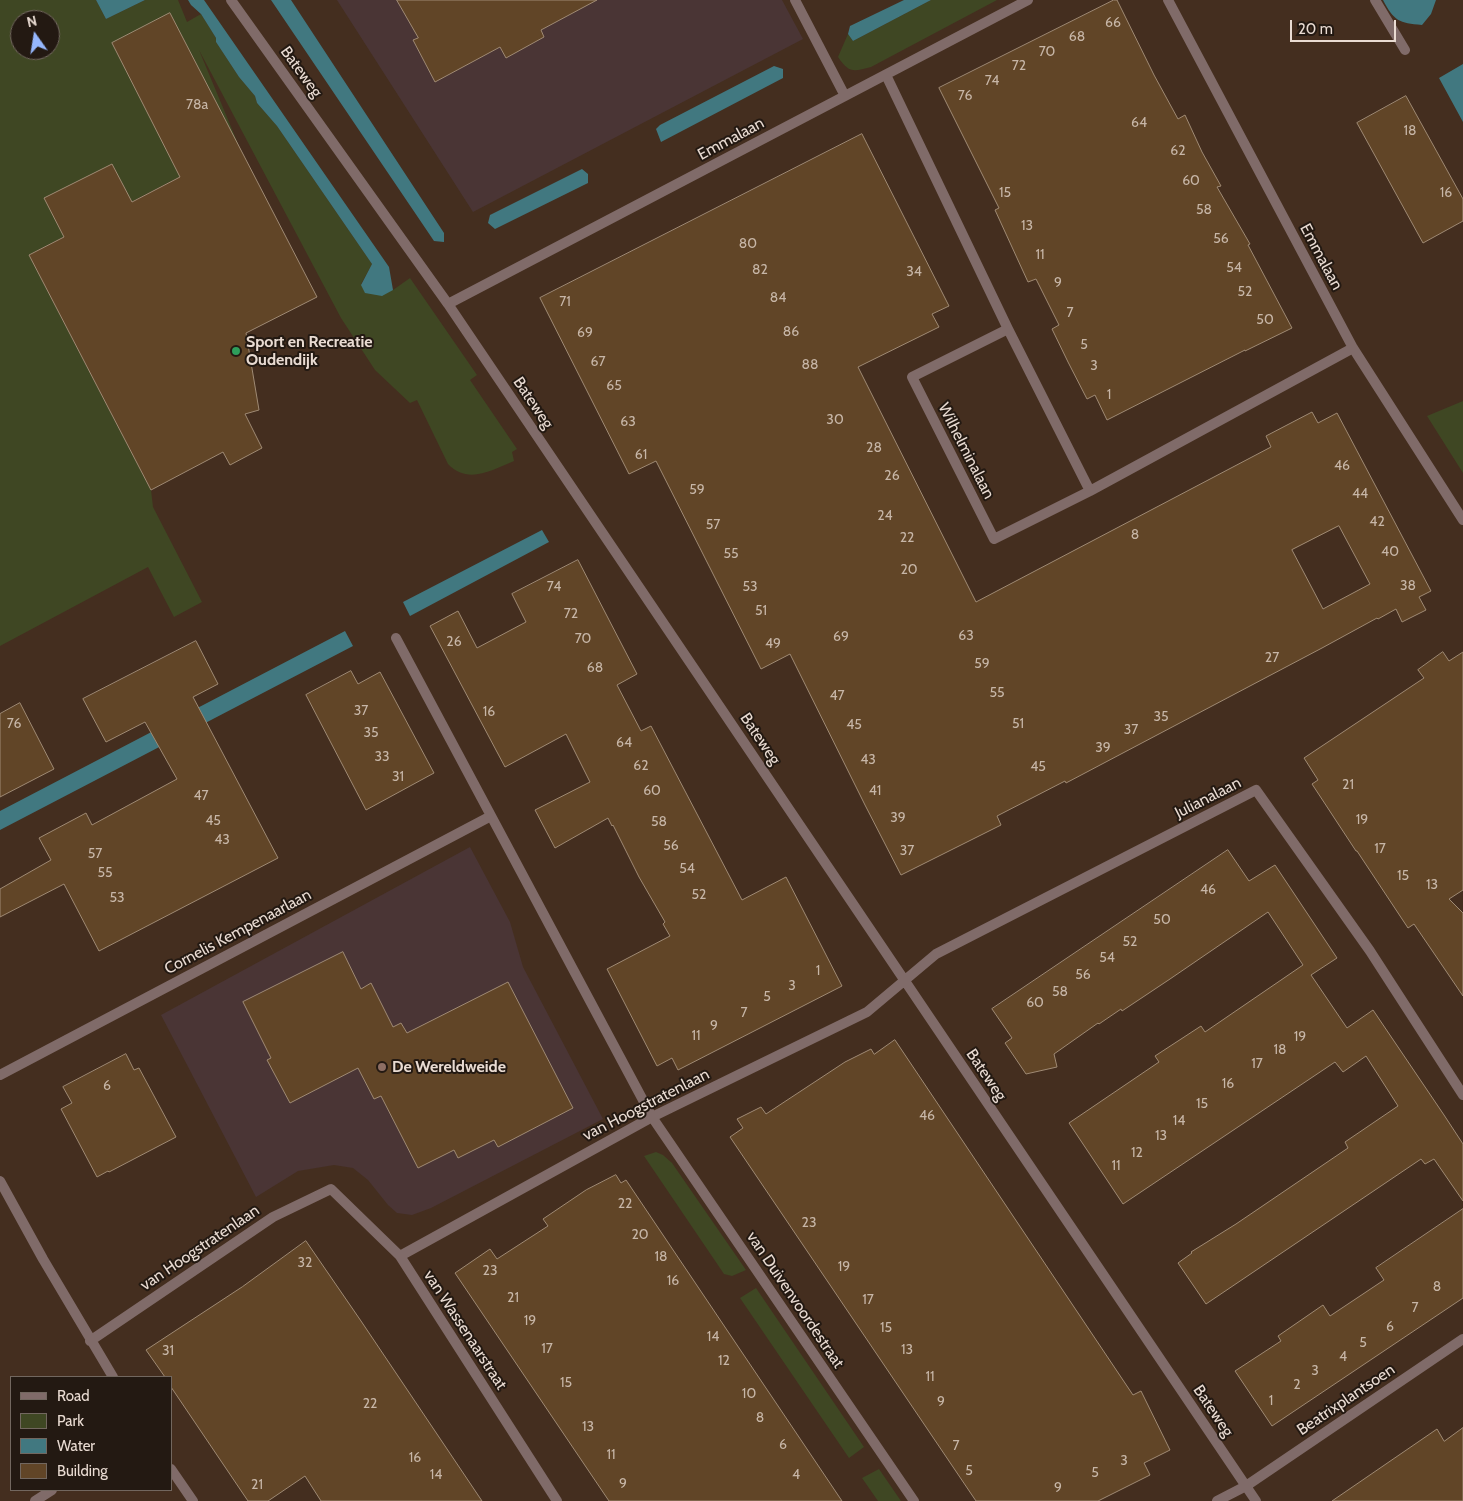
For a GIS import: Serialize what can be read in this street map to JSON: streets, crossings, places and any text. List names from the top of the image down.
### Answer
{
  "streets": {
    "street": [
      "Bateweg",
      "Emmalaan",
      "Wilhelminalaan",
      "Julianalaan",
      "Cornelis Kempenaarlaan",
      "van Hoogstratenlaan",
      "van Duivenvoordestraat",
      "van Wassenaarstraat",
      "Beatrixplantsoen"
    ]
  },
  "crossings": [
    ["Bateweg", "Emmalaan"],
    ["Bateweg", "Julianalaan"],
    ["Bateweg", "van Hoogstratenlaan"],
    ["Bateweg", "Beatrixplantsoen"],
    ["Emmalaan", "Wilhelminalaan"],
    ["Julianalaan", "van Hoogstratenlaan"],
    ["van Hoogstratenlaan", "van Duivenvoordestraat"],
    ["van Hoogstratenlaan", "van Wassenaarstraat"]
  ],
  "places": ["Sport en Recreatie Oudendijk", "De Wereldweide"],
  "house_numbers": [
    "66",
    "68",
    "70",
    "72",
    "74",
    "76",
    "78a",
    "64",
    "18",
    "62",
    "60",
    "15",
    "16",
    "58",
    "13",
    "56",
    "80",
    "11",
    "54",
    "82",
    "34",
    "9",
    "52",
    "84",
    "71",
    "7",
    "50",
    "86",
    "69",
    "5",
    "67",
    "88",
    "3",
    "65",
    "1",
    "30",
    "63",
    "28",
    "61",
    "46",
    "26",
    "59",
    "44",
    "24",
    "42",
    "57",
    "8",
    "22",
    "40",
    "55",
    "20",
    "38",
    "74",
    "53",
    "51",
    "72",
    "63",
    "69",
    "70",
    "26",
    "49",
    "27",
    "59",
    "68",
    "55",
    "47",
    "37",
    "16",
    "35",
    "76",
    "51",
    "45",
    "37",
    "35",
    "64",
    "39",
    "33",
    "43",
    "62",
    "45",
    "31",
    "21",
    "60",
    "41",
    "47",
    "39",
    "19",
    "45",
    "58",
    "43",
    "56",
    "17",
    "37",
    "57",
    "54",
    "55",
    "15",
    "13",
    "46",
    "52",
    "53",
    "50",
    "52",
    "54",
    "1",
    "56",
    "3",
    "58",
    "5",
    "60",
    "7",
    "9",
    "11",
    "19",
    "18",
    "17",
    "16",
    "6",
    "15",
    "46",
    "14",
    "13",
    "12",
    "11",
    "22",
    "23",
    "20",
    "18",
    "32",
    "19",
    "23",
    "16",
    "8",
    "21",
    "17",
    "7",
    "19",
    "6",
    "15",
    "14",
    "5",
    "17",
    "13",
    "31",
    "4",
    "12",
    "3",
    "11",
    "15",
    "2",
    "10",
    "1",
    "9",
    "22",
    "8",
    "13",
    "6",
    "7",
    "11",
    "16",
    "3",
    "5",
    "5",
    "14",
    "4",
    "9",
    "21",
    "9"
  ],
  "legend": [
    "Road",
    "Park",
    "Water",
    "Building"
  ],
  "scale_bar": "20 m",
  "north": "top"
}
